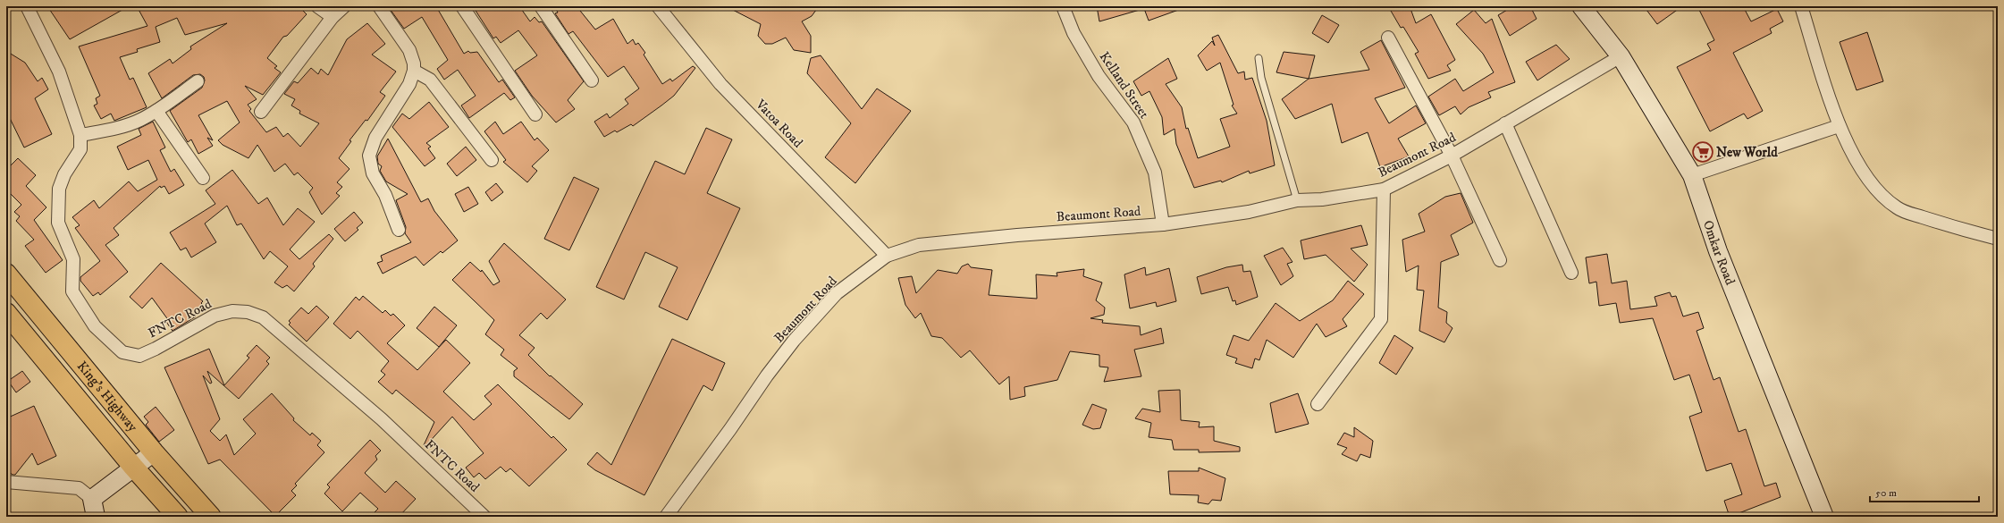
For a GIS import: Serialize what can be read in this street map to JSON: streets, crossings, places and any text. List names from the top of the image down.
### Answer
{
  "streets": {
    "highway": ["King's Highway"],
    "street": [
      "Kelland Street",
      "Vatoa Road",
      "Beaumont Road",
      "Omkar Road",
      "FNTC Road"
    ]
  },
  "crossings": [
    ["Kelland Street", "Beaumont Road"],
    ["Vatoa Road", "Beaumont Road"],
    ["Beaumont Road", "Omkar Road"]
  ],
  "places": {
    "supermarket": ["New World"]
  },
  "scale_bar": "50 m"
}
